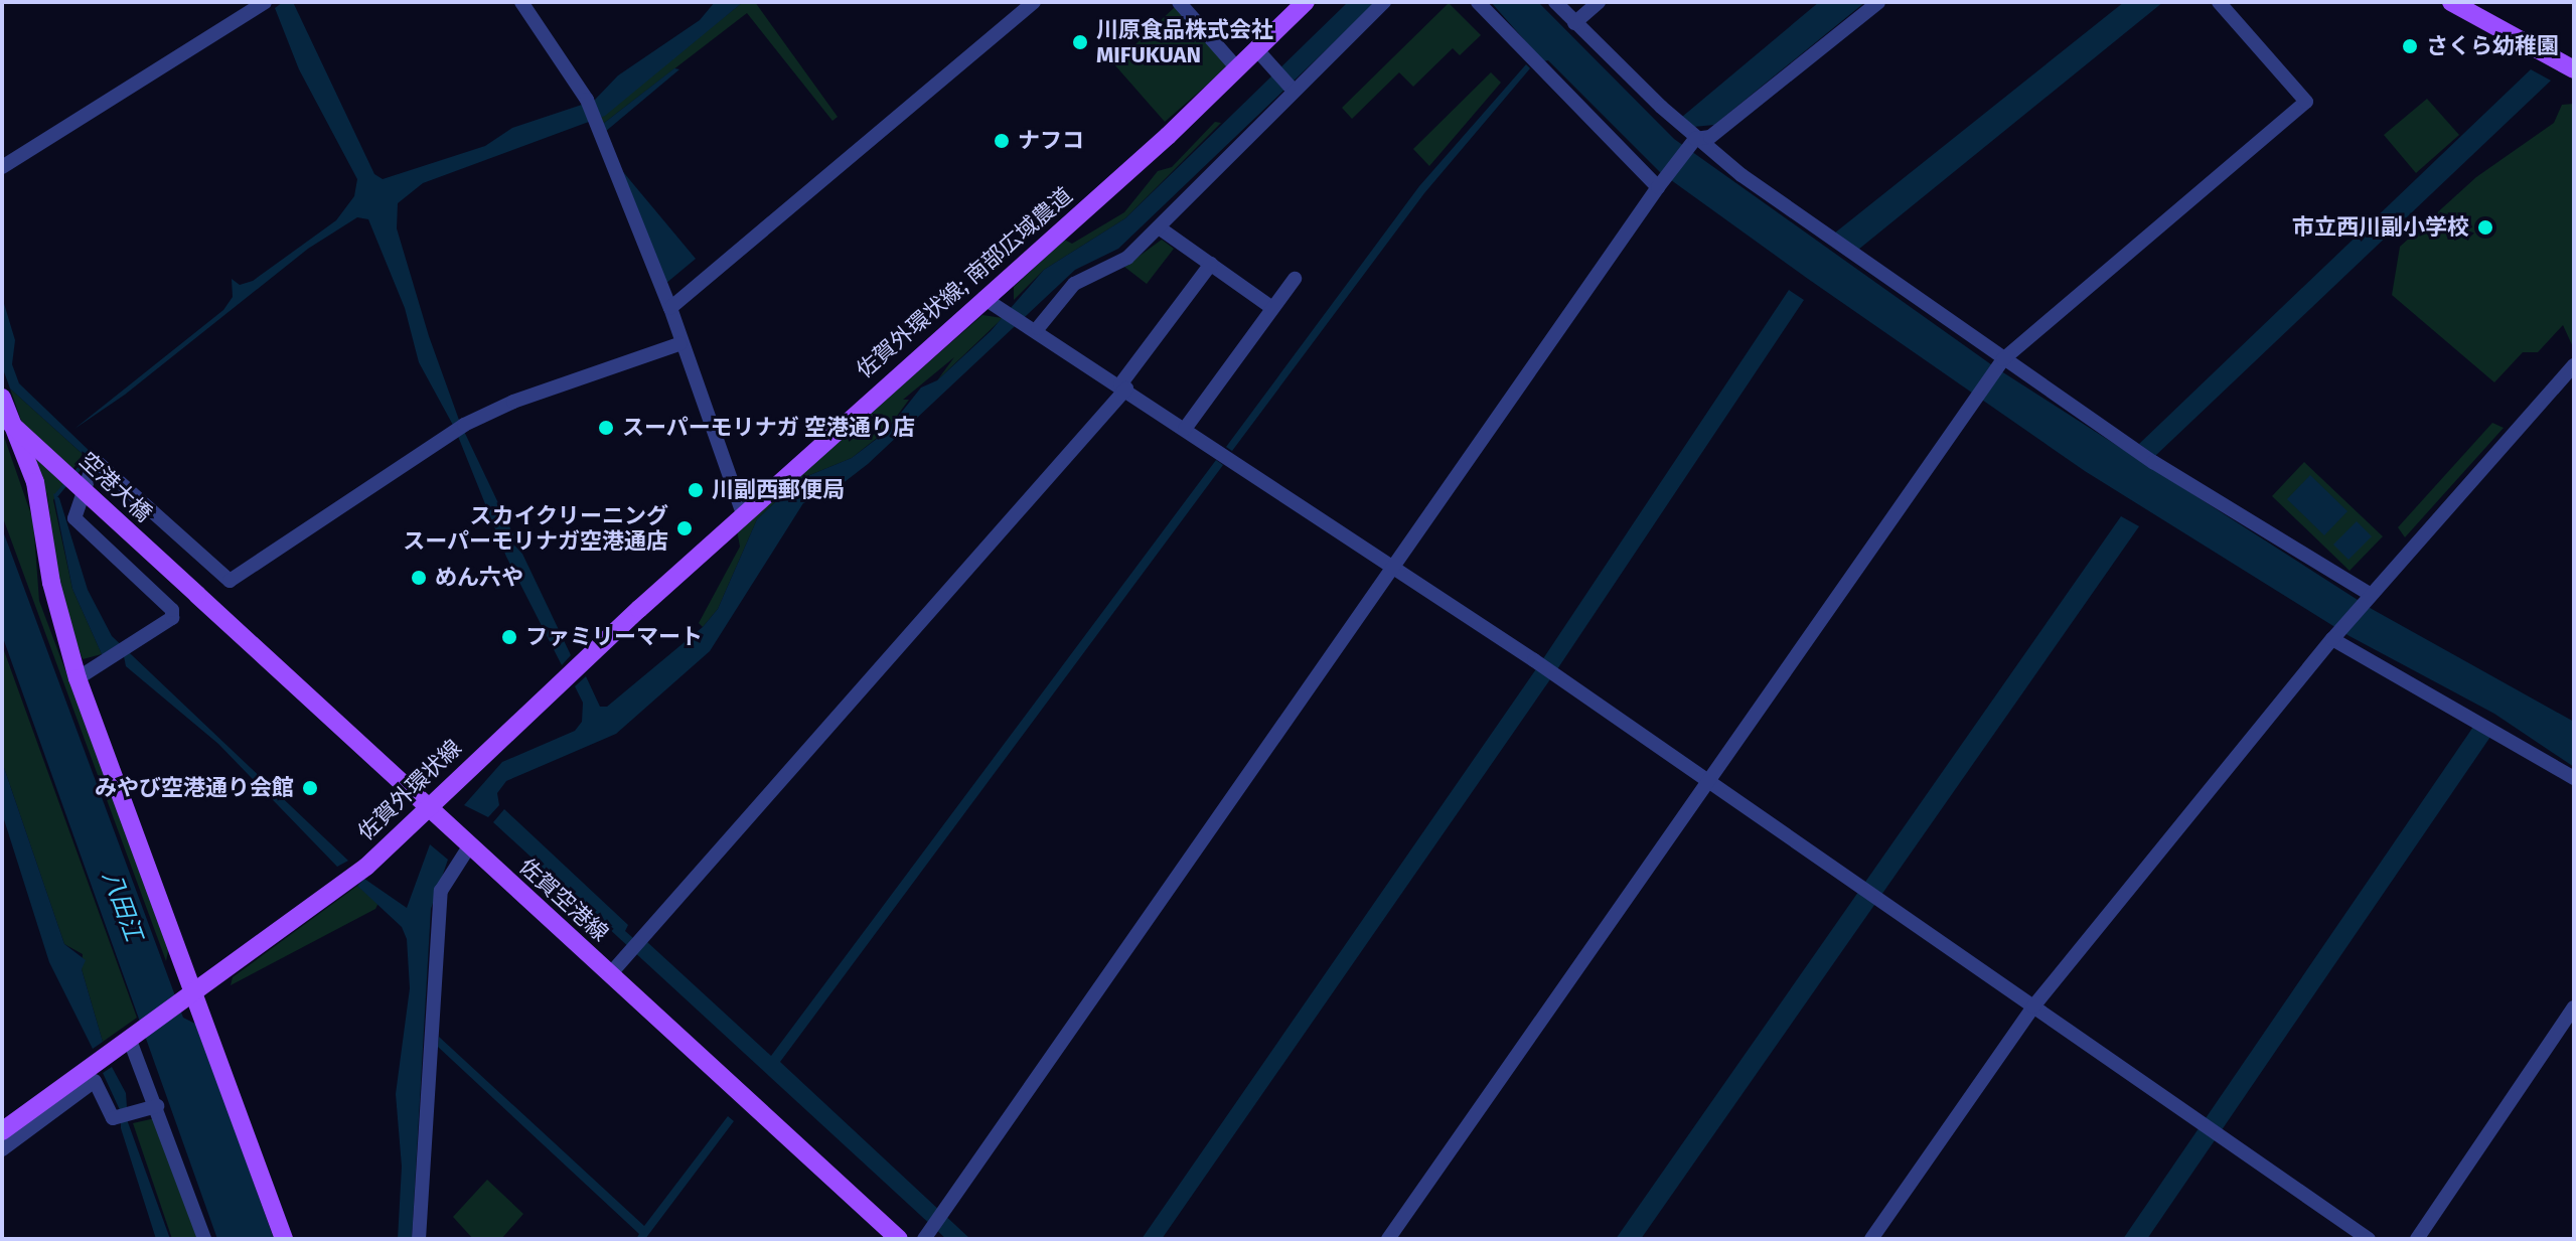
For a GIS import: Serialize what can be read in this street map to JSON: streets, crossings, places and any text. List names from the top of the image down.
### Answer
{
  "streets": {
    "main road": [
      "佐賀外環状線; 南部広域農道",
      "空港大橋",
      "佐賀外環状線",
      "佐賀空港線"
    ]
  },
  "crossings": [
    ["佐賀外環状線; 南部広域農道", "佐賀外環状線"],
    ["空港大橋", "佐賀空港線"],
    ["佐賀外環状線", "佐賀空港線"]
  ],
  "water": ["八田江"],
  "places": [
    "川原食品株式会社 MIFUKUAN",
    "さくら幼稚園",
    "ナフコ",
    "市立西川副小学校",
    "スーパーモリナガ 空港通り店",
    "川副西郵便局",
    "スカイクリーニング スーパーモリナガ空港通店",
    "めん六や",
    "ファミリーマート",
    "みやび空港通り会館"
  ]
}
